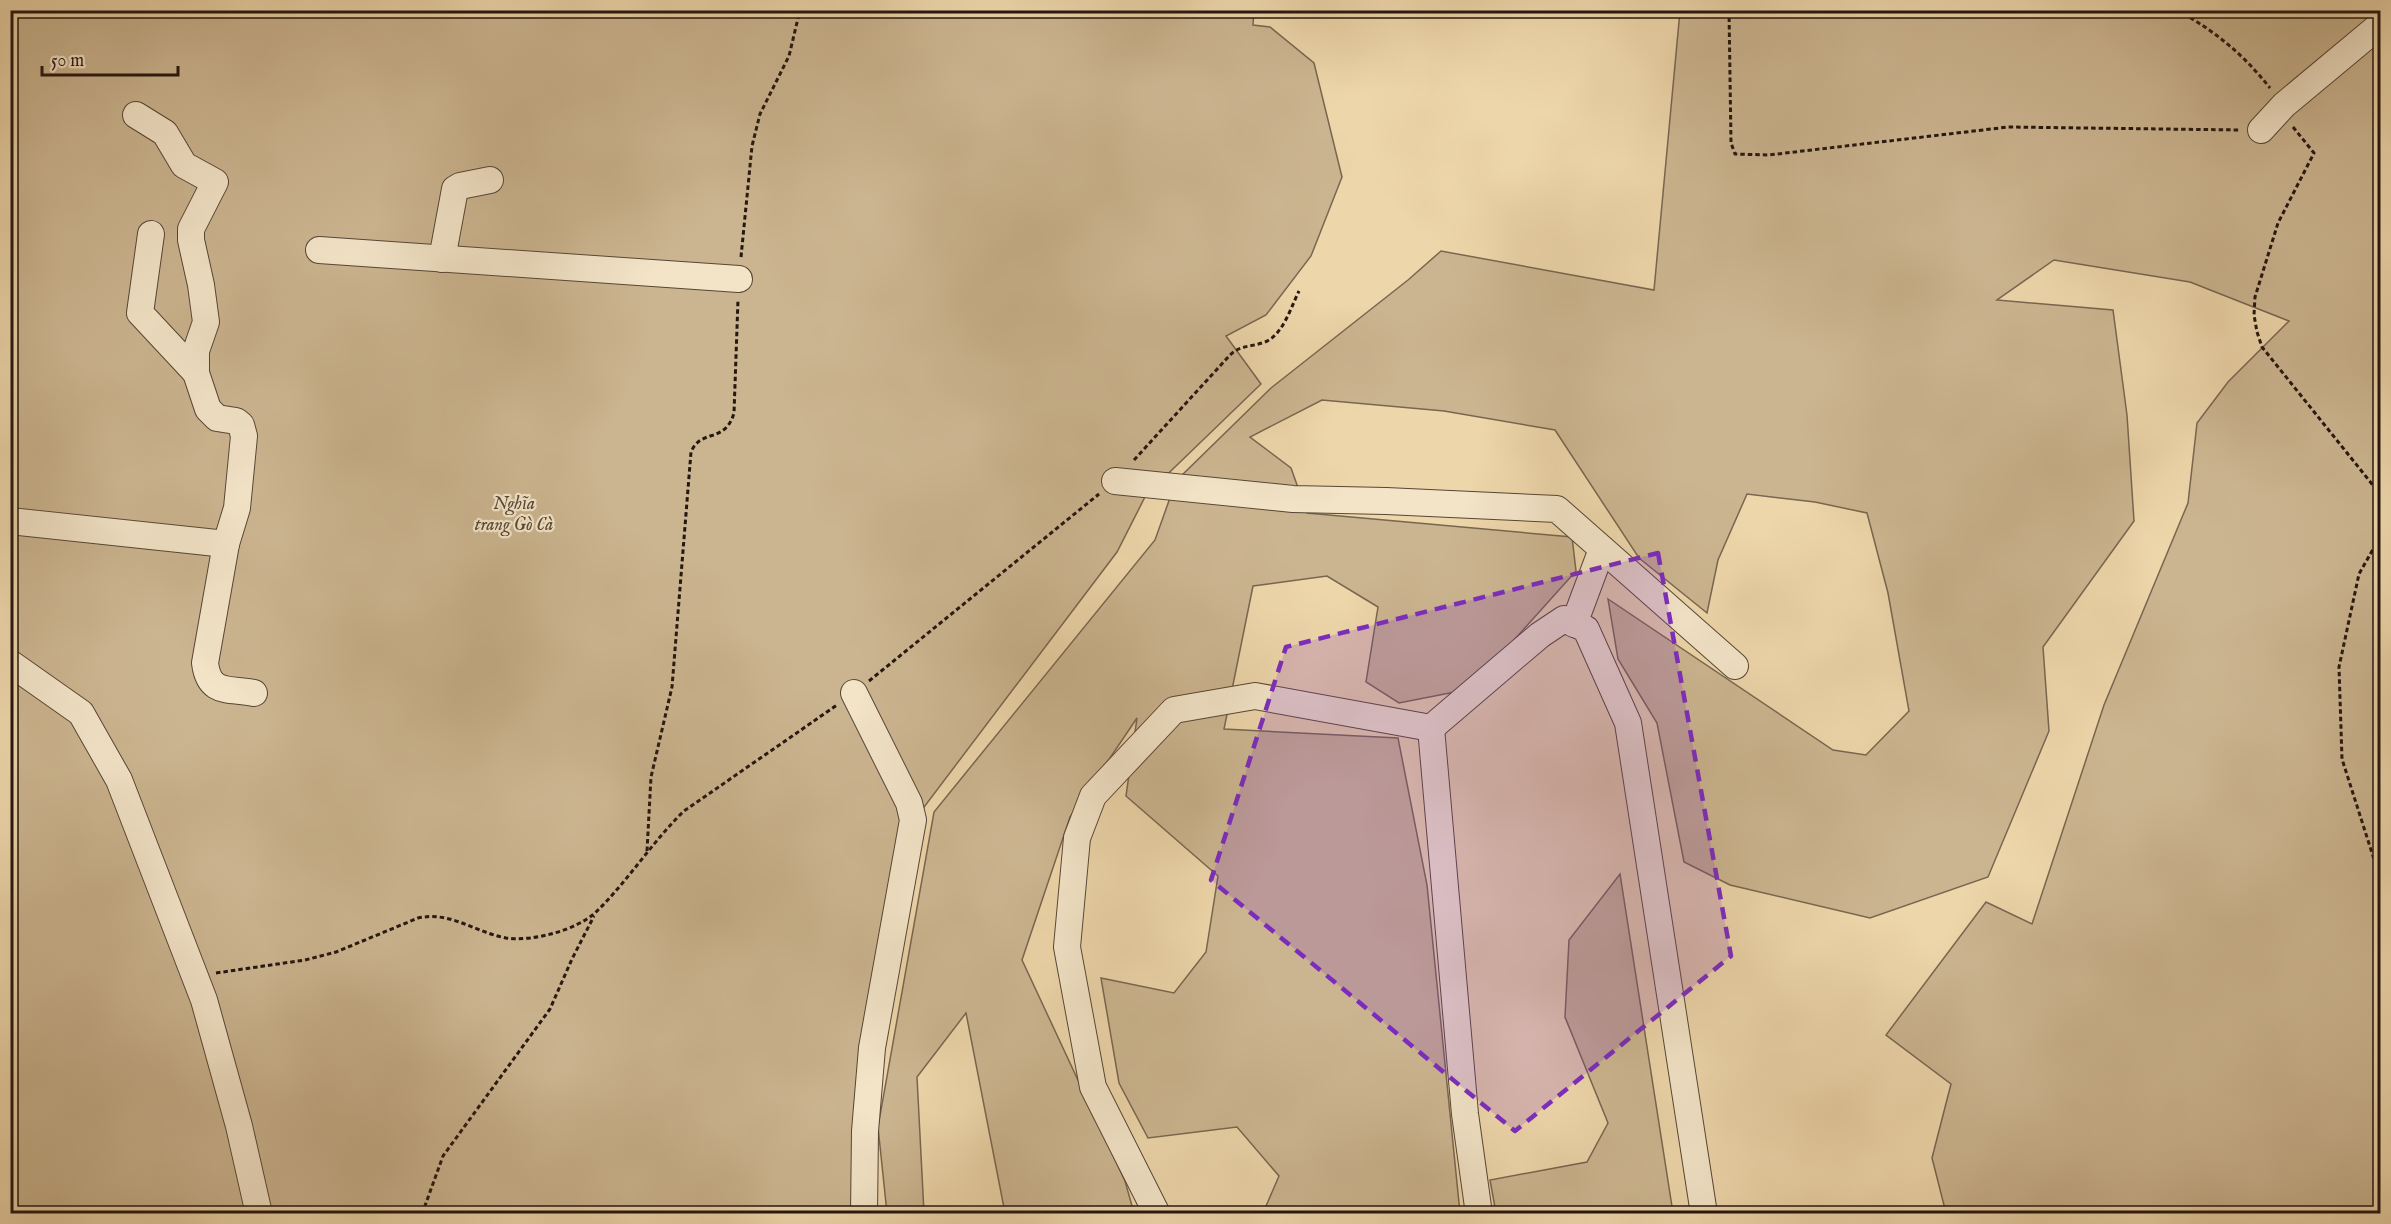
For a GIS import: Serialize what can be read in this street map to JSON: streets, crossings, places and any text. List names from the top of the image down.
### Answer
{
  "parks": ["Nghĩa trang Gò Cà"],
  "scale_bar": "50 m"
}
